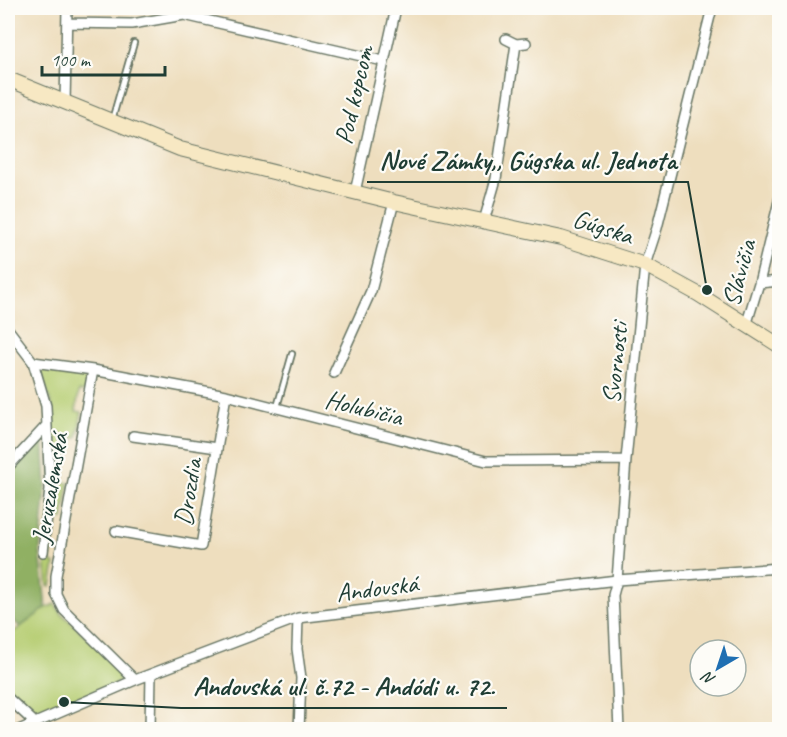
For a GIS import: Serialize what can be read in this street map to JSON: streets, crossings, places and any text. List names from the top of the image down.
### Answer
{
  "streets": {
    "main road": ["Gúgska"],
    "street": [
      "Pod kopcom",
      "Slávičia",
      "Svornosti",
      "Holubičia",
      "Jeruzalemská",
      "Drozdia",
      "Andovská"
    ]
  },
  "crossings": [
    ["Pod kopcom", "Gúgska"],
    ["Gúgska", "Slávičia"],
    ["Gúgska", "Svornosti"],
    ["Svornosti", "Holubičia"],
    ["Svornosti", "Andovská"],
    ["Holubičia", "Jeruzalemská"],
    ["Holubičia", "Drozdia"],
    ["Jeruzalemská", "Andovská"]
  ],
  "places": ["Nové Zámky,, Gúgska ul. Jednota", "Andovská ul. č.72 - Andódi u. 72."],
  "scale_bar": "100 m",
  "north": "bottom left"
}
